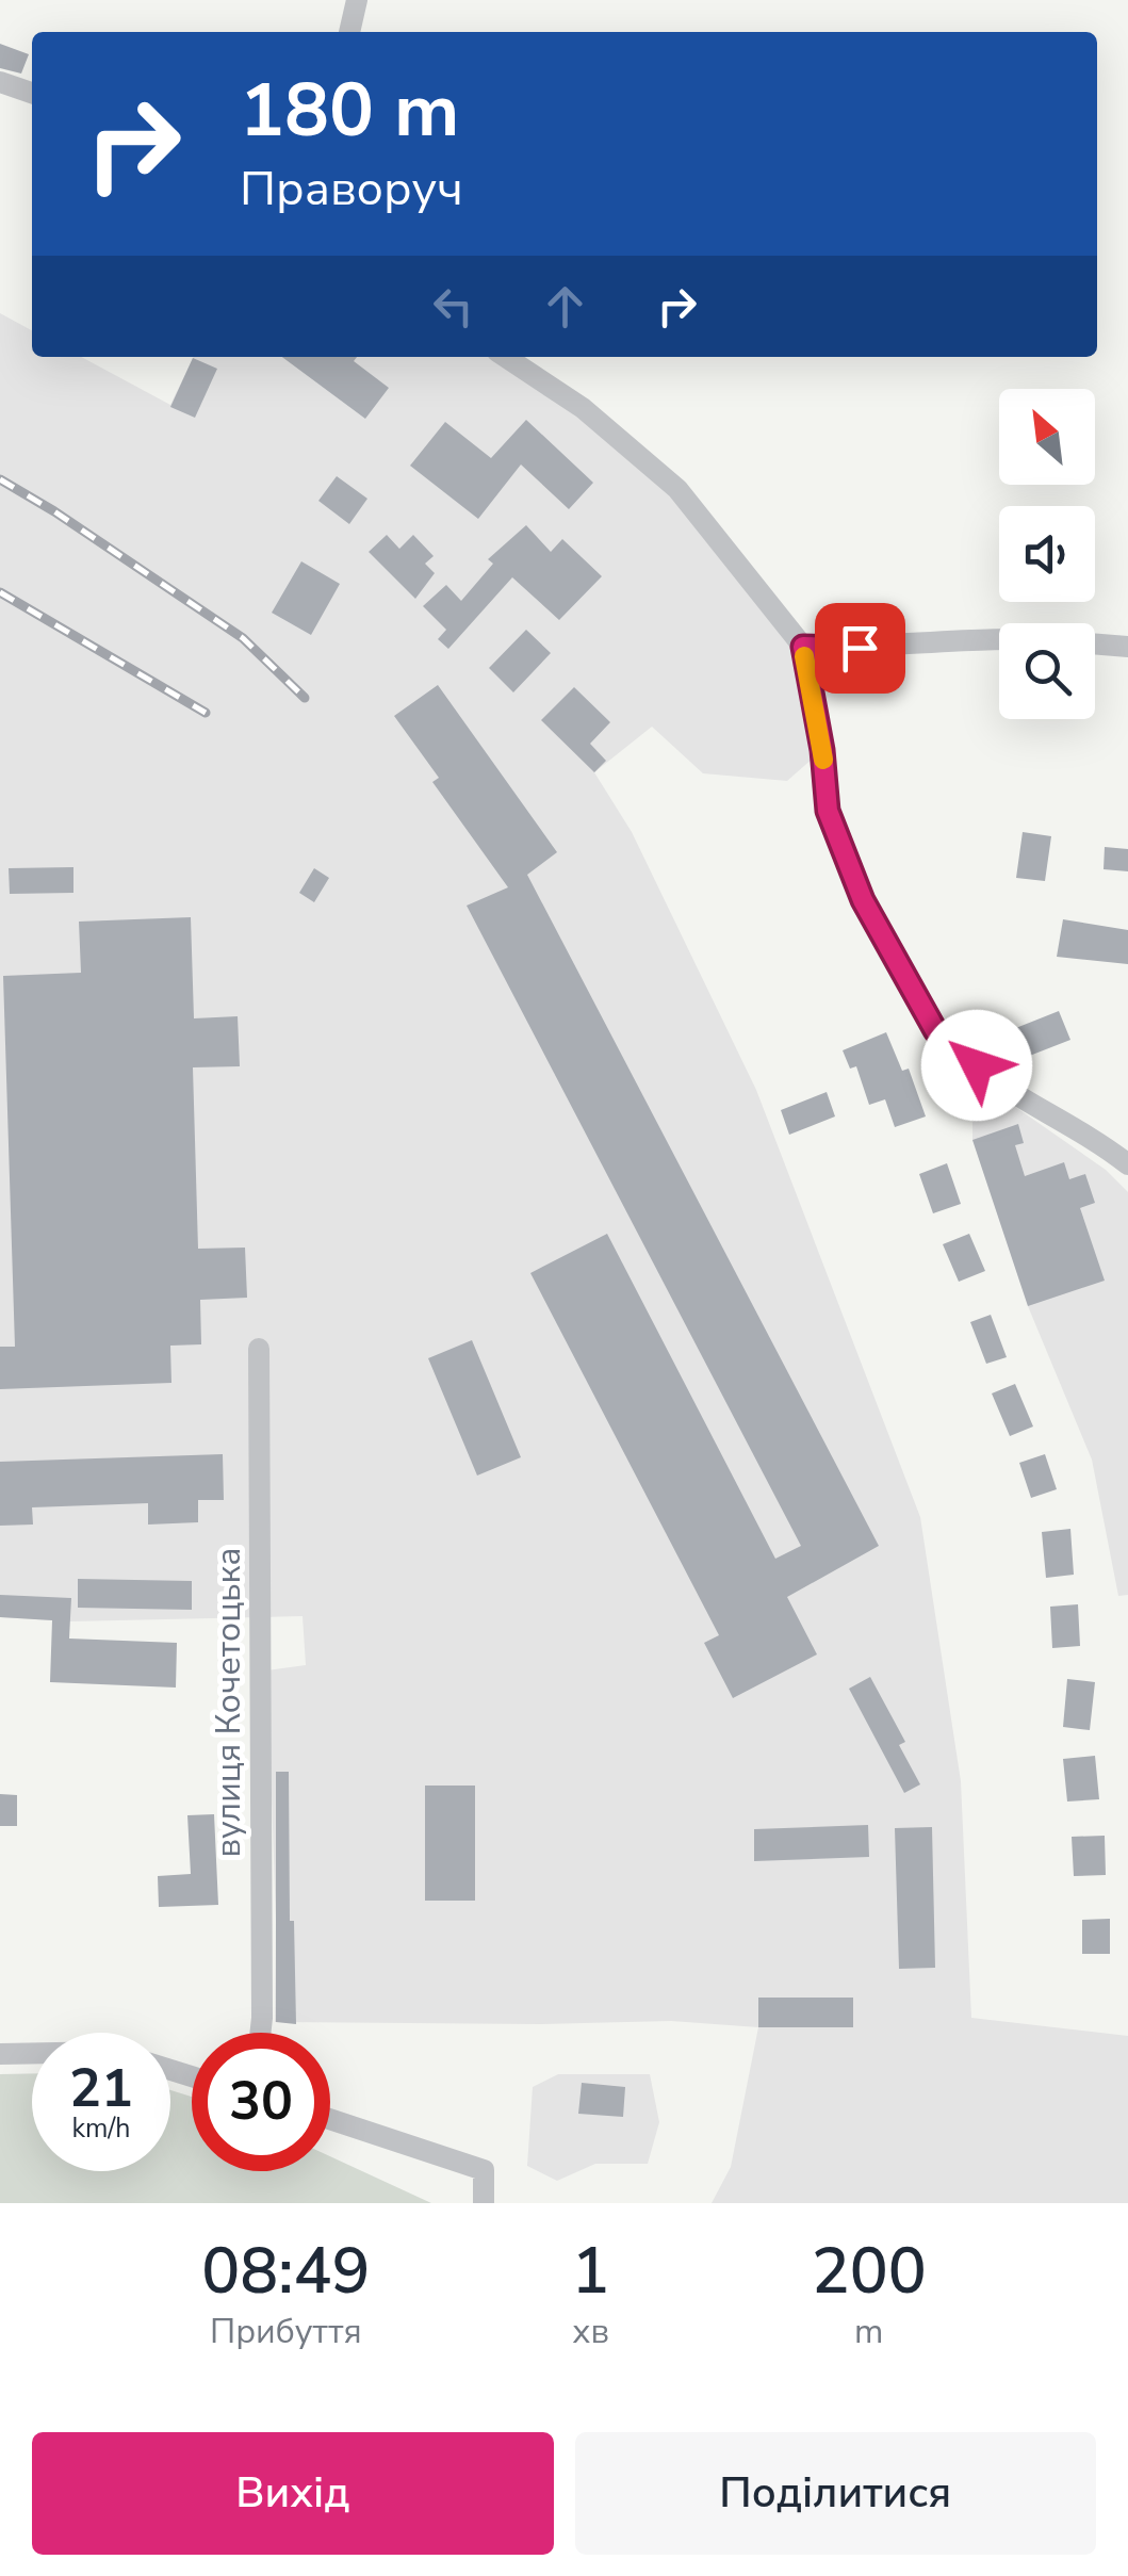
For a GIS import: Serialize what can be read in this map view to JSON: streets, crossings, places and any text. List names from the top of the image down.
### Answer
{
  "streets": {
    "street": ["вулиця Кочетоцька"]
  },
  "north": "top left",
  "page": {
    "turn": ["180 m", "Праворуч"],
    "speed": "21 km/h",
    "limit": "30",
    "eta": [
      "08:49",
      "Прибуття",
      "1",
      "хв",
      "200",
      "m"
    ],
    "buttons": ["Вихід", "Поділитися"]
  }
}
